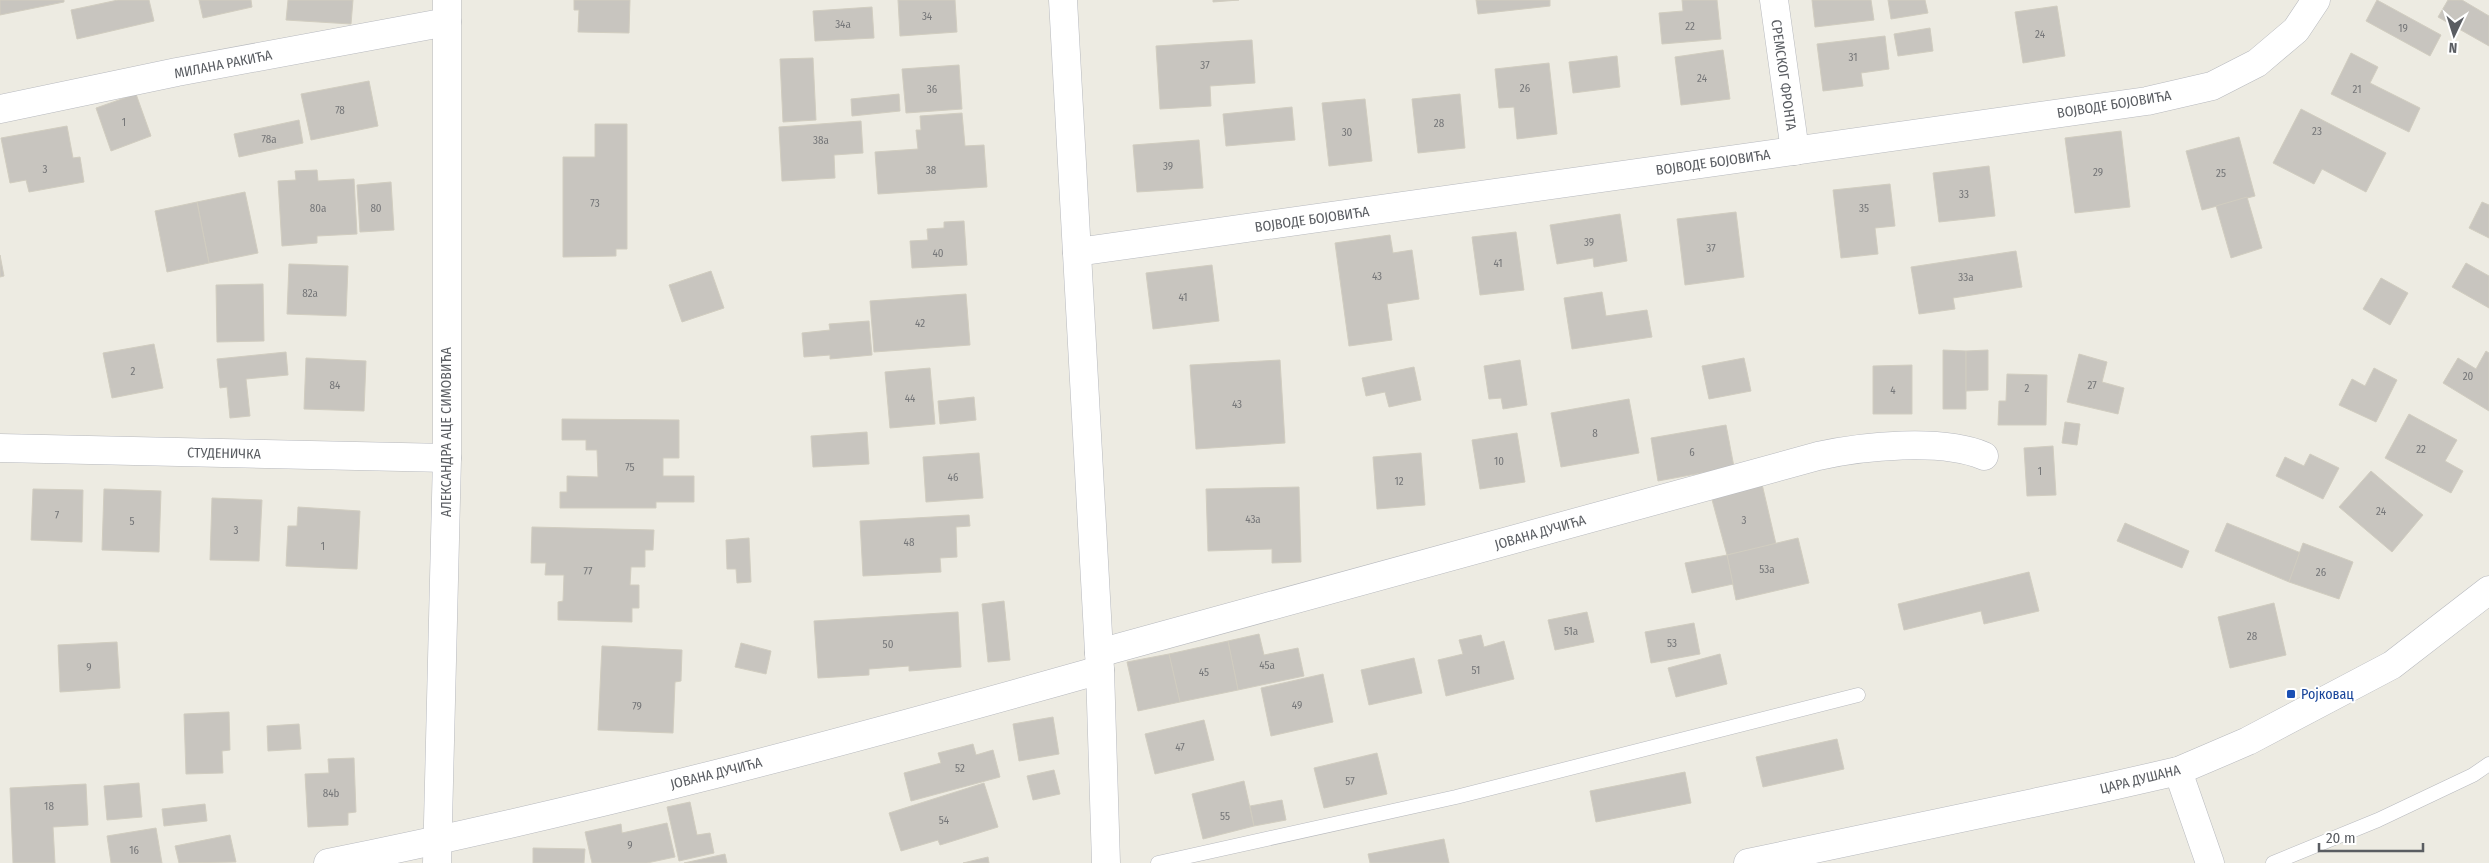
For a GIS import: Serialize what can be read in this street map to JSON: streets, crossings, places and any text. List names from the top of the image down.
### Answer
{
  "streets": {
    "street": [
      "МИЛАНА РАКИЋА",
      "СРЕМСКОГ ФРОНТА",
      "ВОЈВОДЕ БОЈОВИЋА",
      "АЛЕКСАНДРА АЦЕ СИМОВИЋА",
      "СТУДЕНИЧКА",
      "ЈОВАНА ДУЧИЋА",
      "ЦАРА ДУШАНА"
    ]
  },
  "crossings": [
    ["МИЛАНА РАКИЋА", "АЛЕКСАНДРА АЦЕ СИМОВИЋА"],
    ["СРЕМСКОГ ФРОНТА", "ВОЈВОДЕ БОЈОВИЋА"],
    ["АЛЕКСАНДРА АЦЕ СИМОВИЋА", "СТУДЕНИЧКА"],
    ["АЛЕКСАНДРА АЦЕ СИМОВИЋА", "ЈОВАНА ДУЧИЋА"]
  ],
  "places": {
    "transit": ["Ројковац"]
  },
  "house_numbers": [
    "34",
    "34a",
    "22",
    "19",
    "24",
    "31",
    "37",
    "24",
    "26",
    "36",
    "21",
    "78",
    "1",
    "28",
    "23",
    "30",
    "78a",
    "38a",
    "39",
    "3",
    "38",
    "29",
    "25",
    "33",
    "73",
    "80a",
    "80",
    "35",
    "39",
    "37",
    "40",
    "41",
    "43",
    "33a",
    "82a",
    "41",
    "42",
    "2",
    "20",
    "84",
    "27",
    "2",
    "4",
    "44",
    "43",
    "8",
    "22",
    "6",
    "10",
    "75",
    "1",
    "46",
    "12",
    "24",
    "7",
    "43a",
    "3",
    "5",
    "3",
    "48",
    "1",
    "53a",
    "77",
    "26",
    "51a",
    "28",
    "53",
    "50",
    "45a",
    "9",
    "51",
    "45",
    "49",
    "79",
    "47",
    "52",
    "57",
    "84b",
    "18",
    "55",
    "54",
    "9",
    "16"
  ],
  "scale_bar": "20 m",
  "north": "bottom"
}
